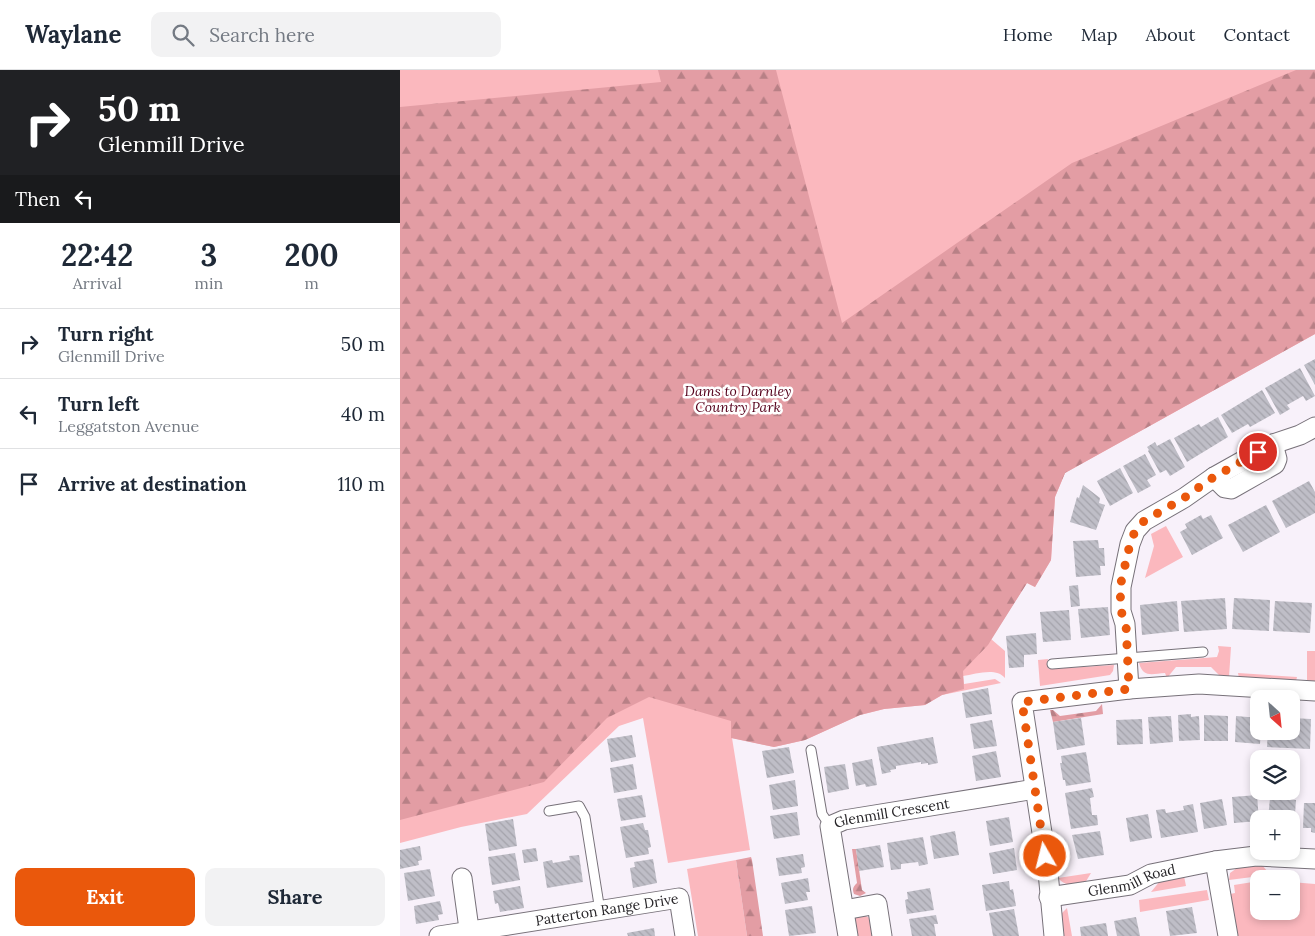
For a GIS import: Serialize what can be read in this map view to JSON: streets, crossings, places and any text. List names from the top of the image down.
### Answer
{
  "streets": {
    "street": ["Glenmill Crescent", "Glenmill Road", "Patterton Range Drive"]
  },
  "parks": ["Dams to Darnley Country Park"],
  "north": "bottom right",
  "page": {
    "header": "Waylane",
    "search": "Search here",
    "nav": [
      "Home",
      "Map",
      "About",
      "Contact"
    ],
    "turn": ["50 m", "Glenmill Drive"],
    "then": "Then",
    "eta": [
      "22:42",
      "Arrival",
      "3",
      "min",
      "200",
      "m"
    ],
    "list": [
      {
        "name": "Turn right",
        "note": "Glenmill Drive",
        "value": "50 m"
      },
      {
        "name": "Turn left",
        "note": "Leggatston Avenue",
        "value": "40 m"
      },
      {
        "name": "Arrive at destination",
        "value": "110 m"
      }
    ],
    "map_buttons": ["+", "−"],
    "buttons": ["Exit", "Share"]
  }
}
